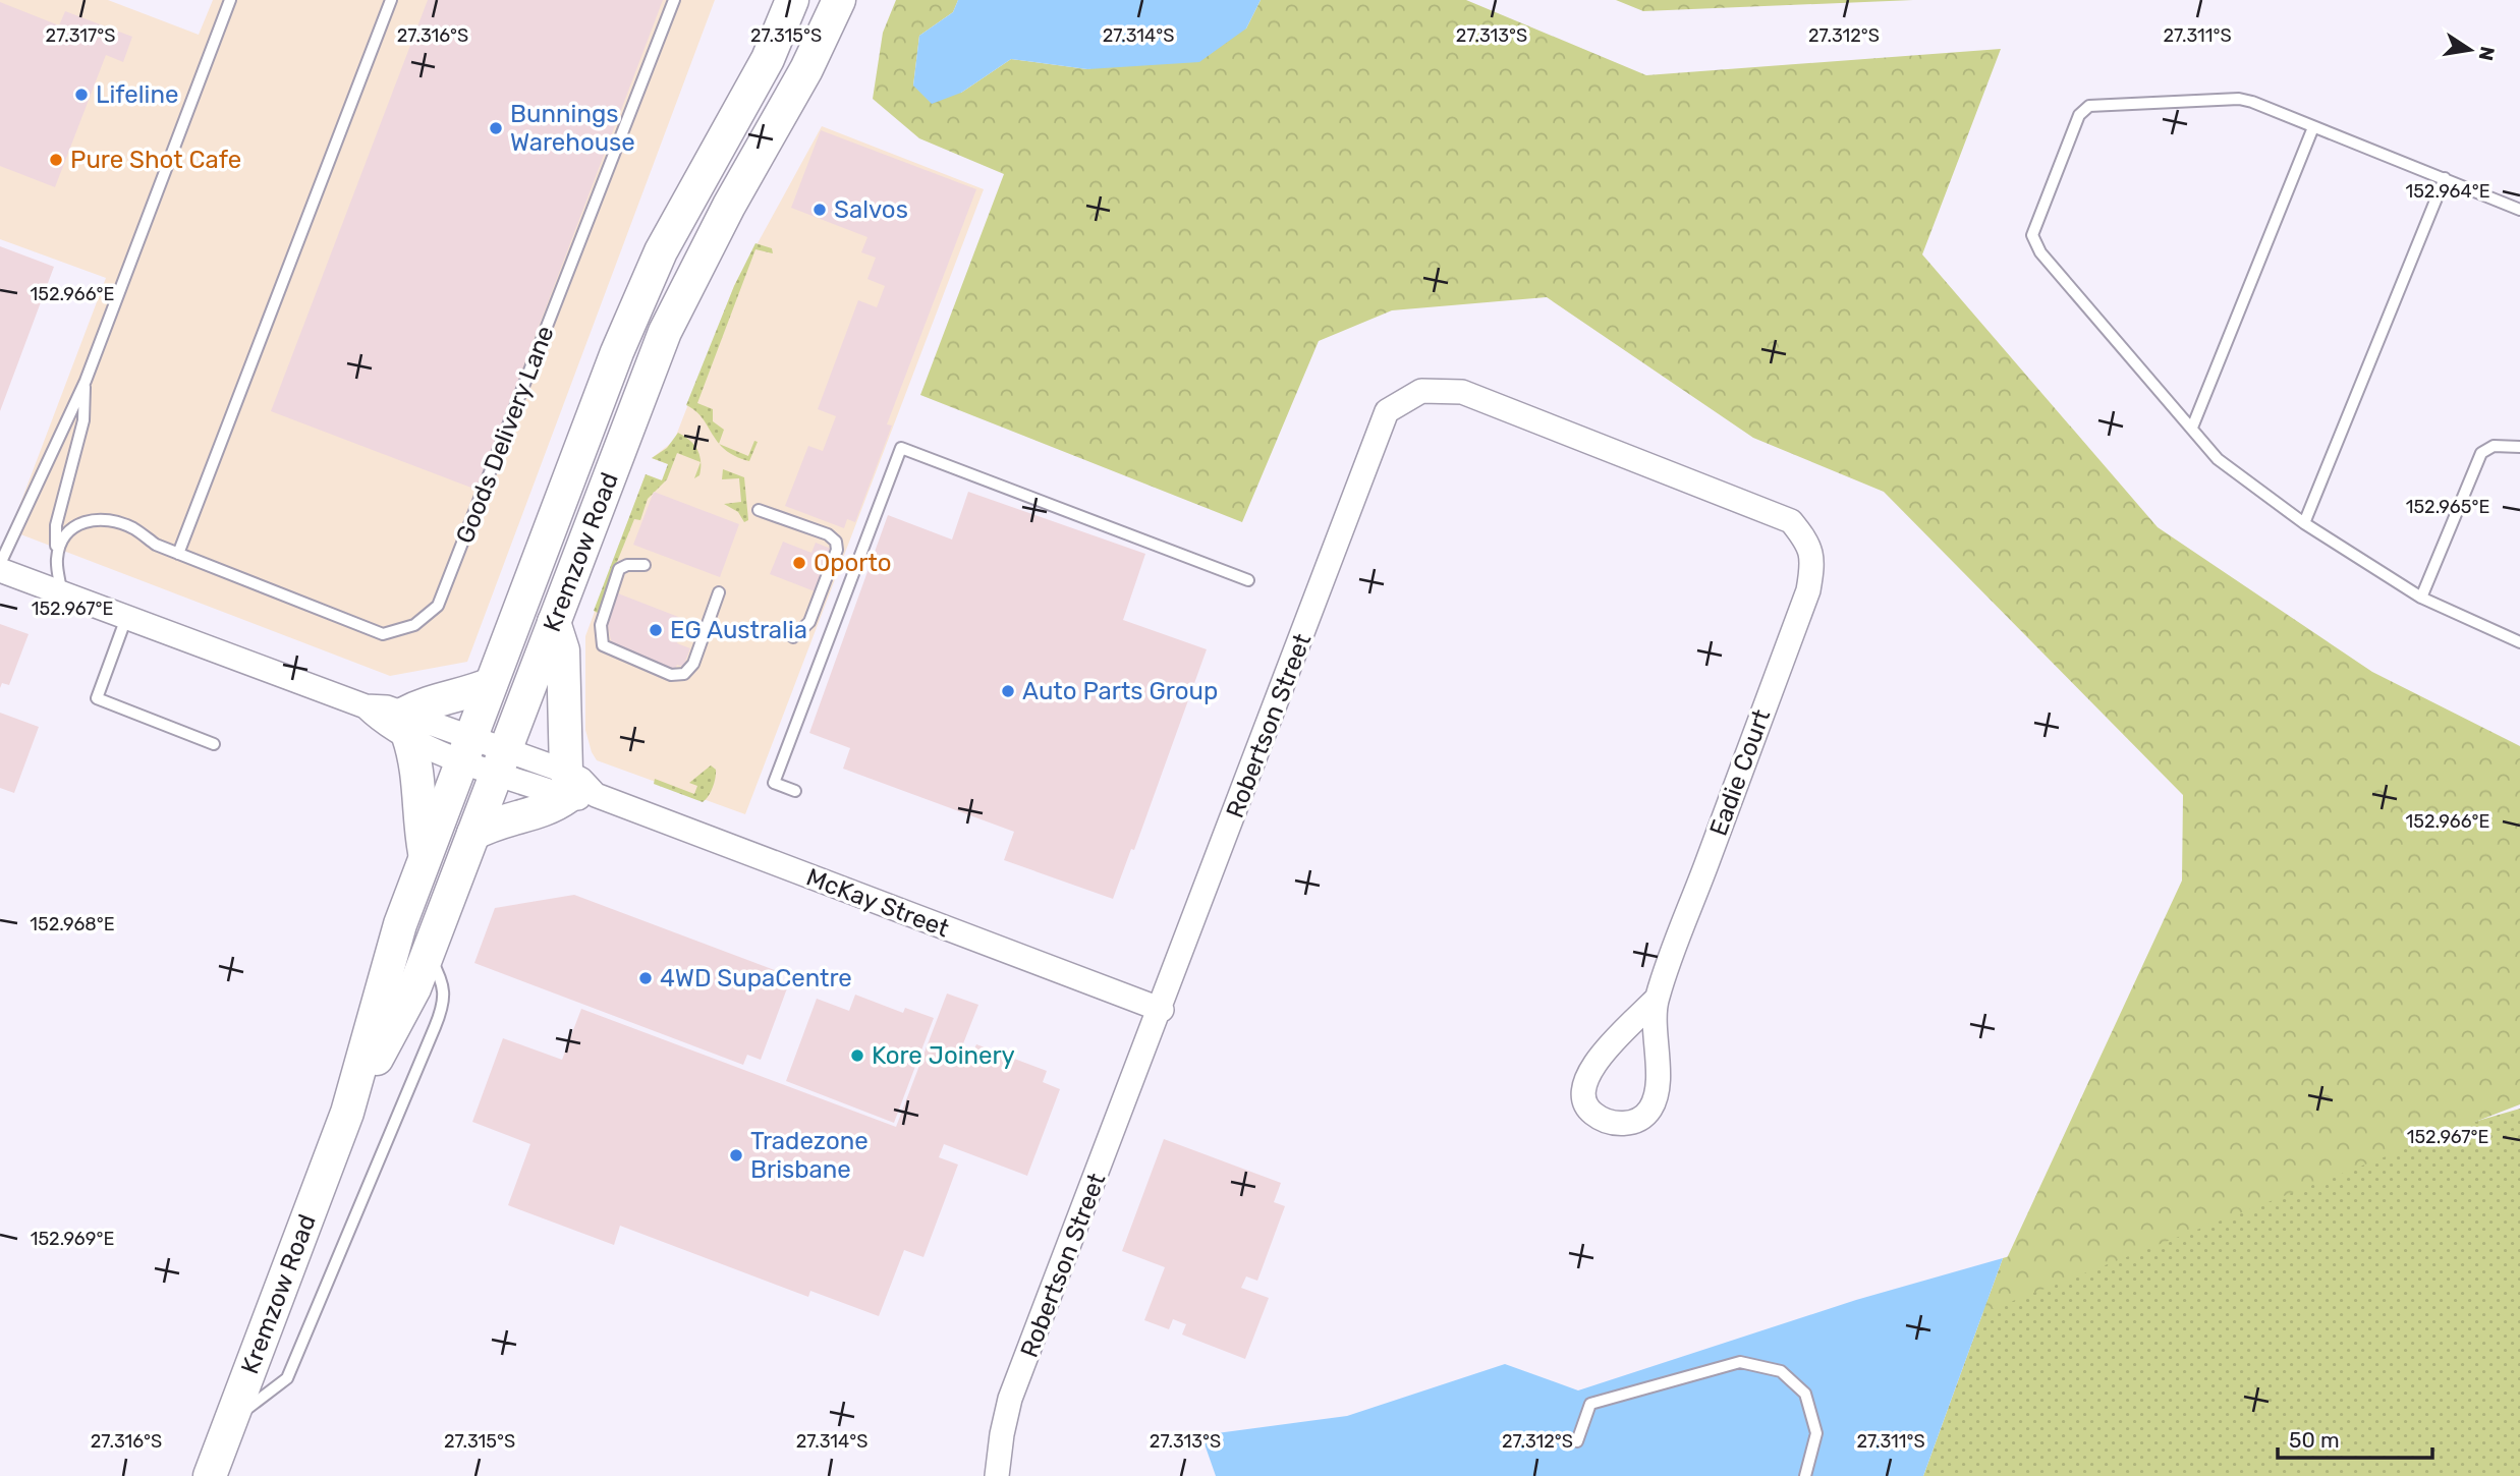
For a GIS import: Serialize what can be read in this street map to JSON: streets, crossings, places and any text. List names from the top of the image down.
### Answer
{
  "streets": {
    "street": [
      "Kremzow Road",
      "Robertson Street",
      "Eadie Court",
      "McKay Street"
    ],
    "lane": ["Goods Delivery Lane"]
  },
  "crossings": [
    ["Kremzow Road", "McKay Street"],
    ["Robertson Street", "Eadie Court"],
    ["Robertson Street", "McKay Street"]
  ],
  "places": [
    "Lifeline",
    "Bunnings Warehouse",
    "Pure Shot Cafe",
    "Salvos",
    "Oporto",
    "EG Australia",
    "Auto Parts Group",
    "4WD SupaCentre",
    "Kore Joinery",
    "Tradezone Brisbane"
  ],
  "scale_bar": "50 m",
  "north": "right",
  "coordinates": [
    "27.317°S",
    "27.316°S",
    "27.315°S",
    "27.314°S",
    "27.313°S",
    "27.312°S",
    "27.311°S",
    "152.964°E",
    "152.966°E",
    "152.965°E",
    "152.967°E",
    "152.968°E",
    "152.969°E"
  ]
}
